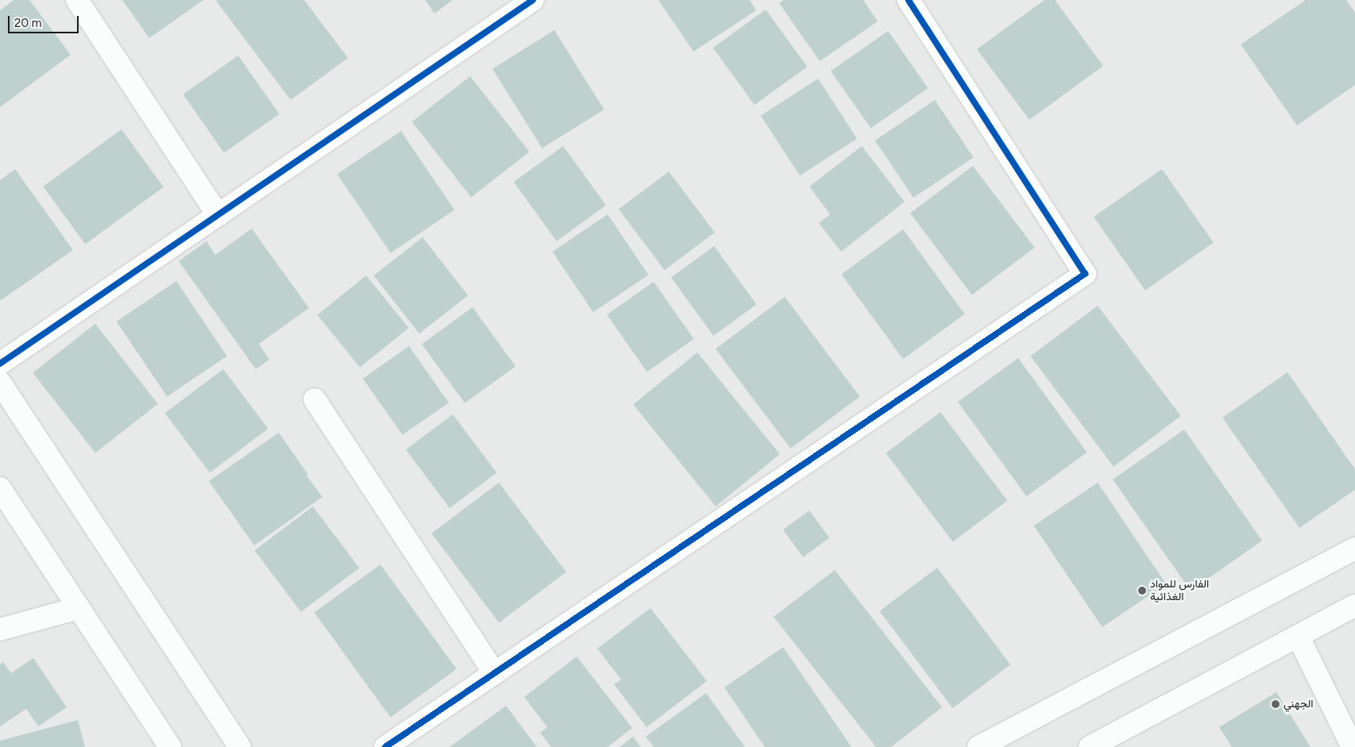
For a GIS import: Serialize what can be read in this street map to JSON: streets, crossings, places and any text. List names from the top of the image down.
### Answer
{
  "places": ["الفارس للمواد الغذائية", "الجهني"],
  "scale_bar": "20 m"
}
